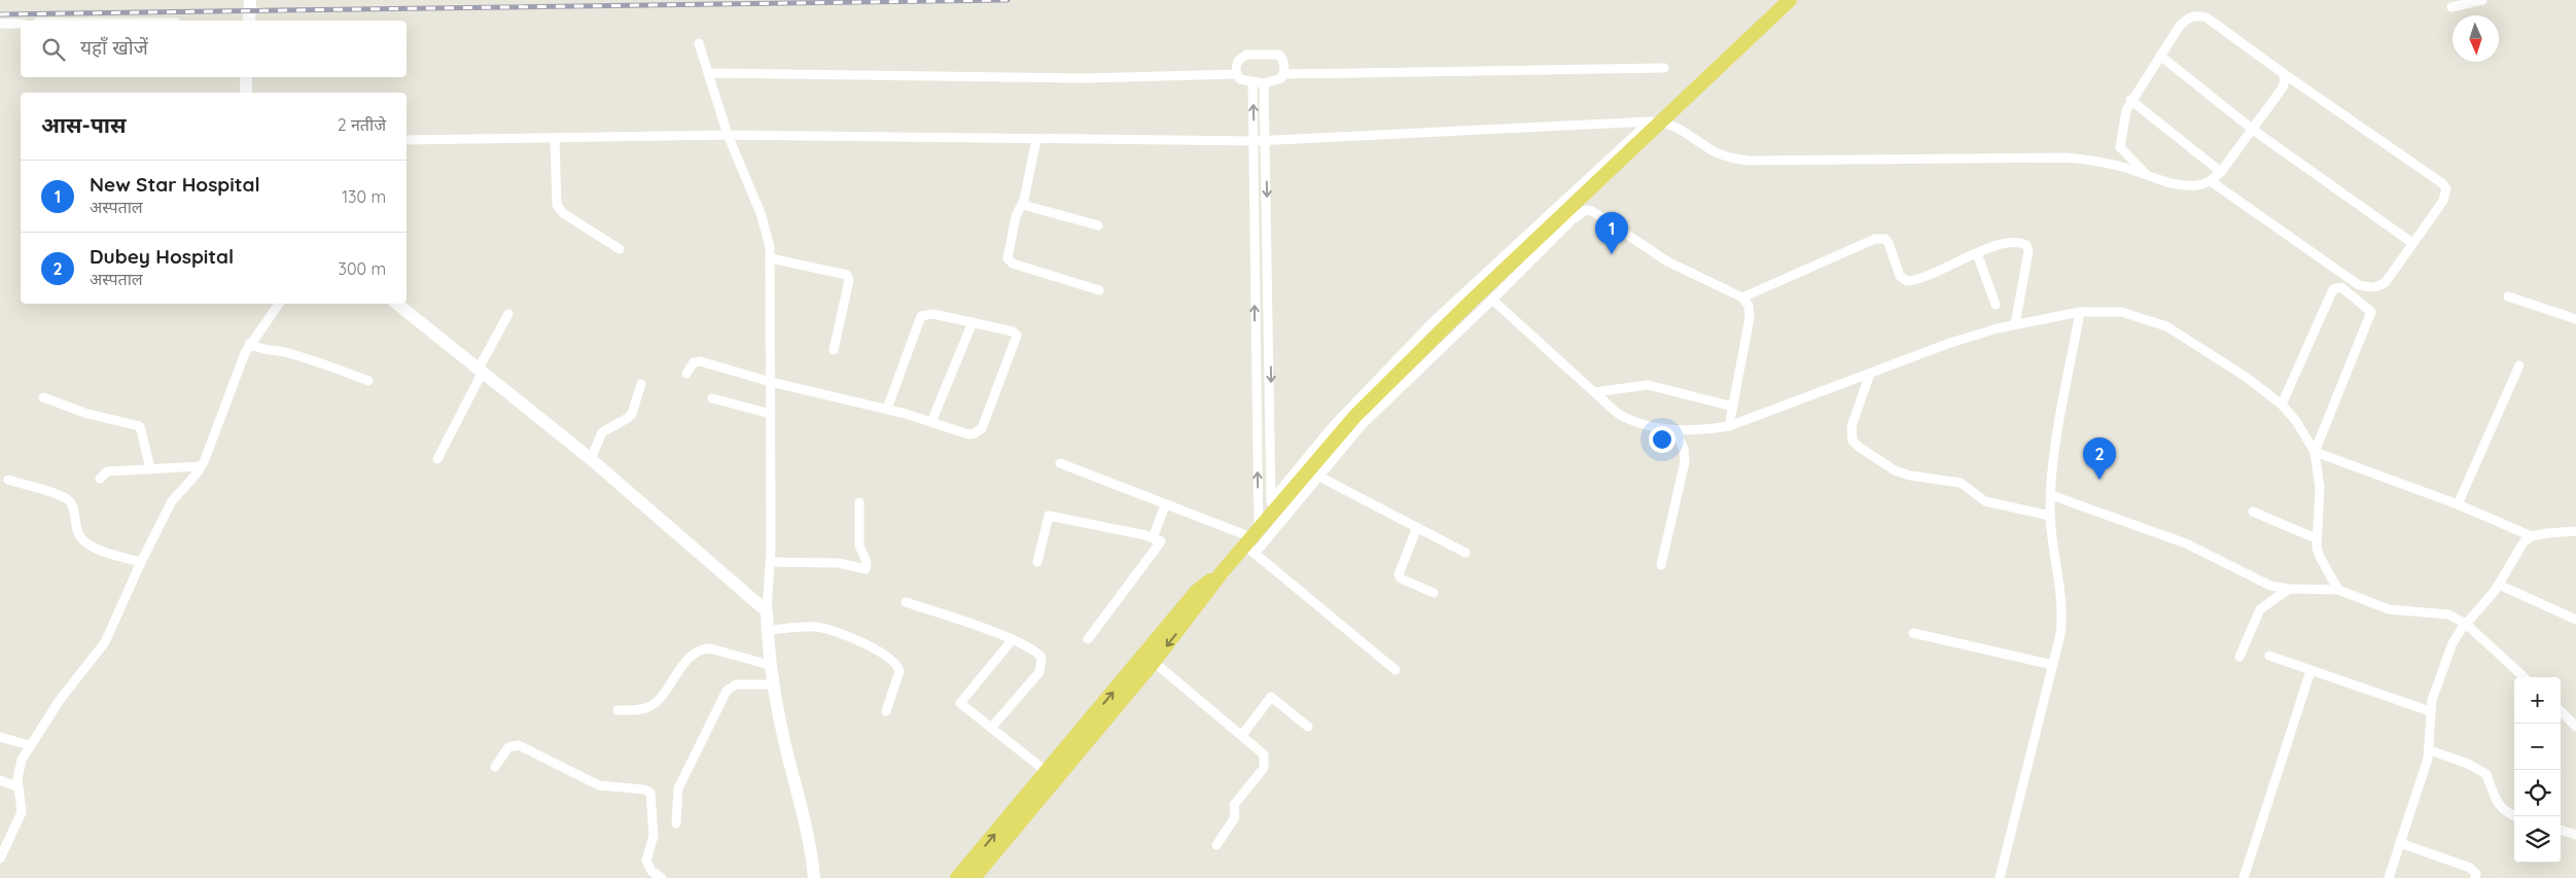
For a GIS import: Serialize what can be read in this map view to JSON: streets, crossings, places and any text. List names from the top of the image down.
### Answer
{
  "north": "bottom",
  "page": {
    "search": "यहाँ खोजें",
    "heading": ["आस-पास", "2 नतीजे"],
    "list": [
      {
        "mark": "1",
        "name": "New Star Hospital",
        "note": "अस्पताल",
        "value": "130 m"
      },
      {
        "mark": "2",
        "name": "Dubey Hospital",
        "note": "अस्पताल",
        "value": "300 m"
      }
    ],
    "pins": ["1", "2"],
    "map_buttons": ["+", "−"]
  }
}
